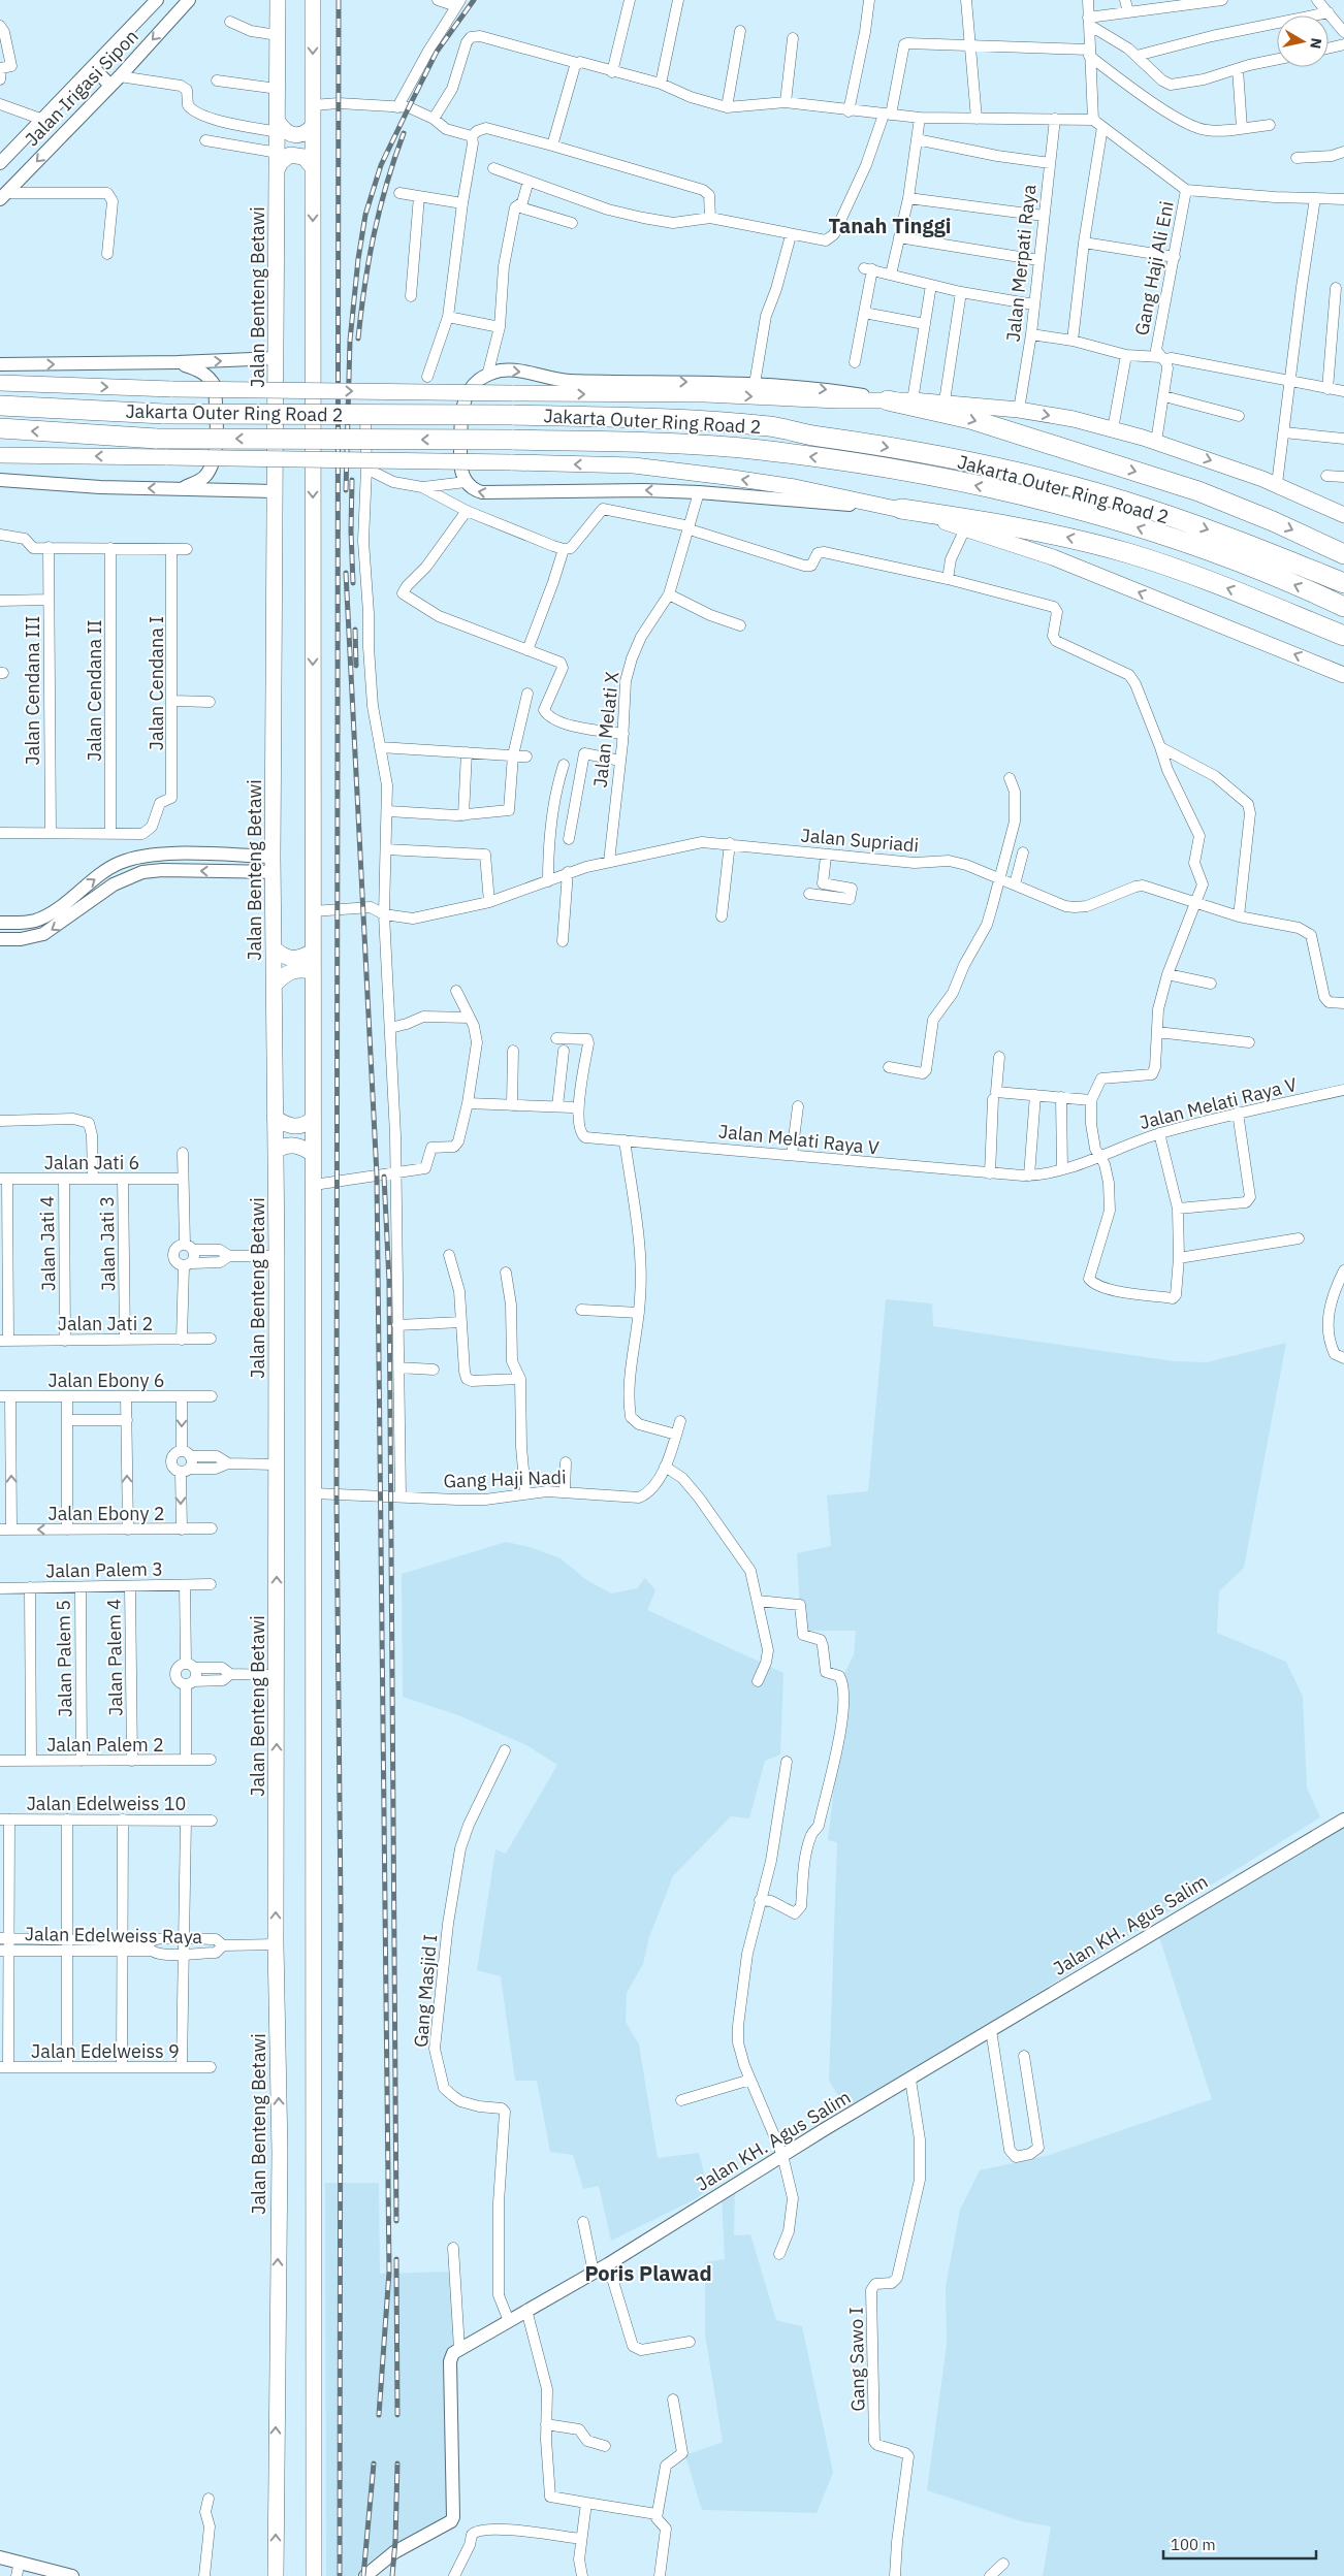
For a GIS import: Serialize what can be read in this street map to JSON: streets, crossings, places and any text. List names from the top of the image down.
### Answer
{
  "streets": {
    "highway": ["Jakarta Outer Ring Road 2"],
    "main road": ["Jalan Benteng Betawi"],
    "street": [
      "Jalan Irigasi Sipon",
      "Jalan Merpati Raya",
      "Gang Haji Ali Eni",
      "Jalan Cendana I",
      "Jalan Cendana III",
      "Jalan Cendana II",
      "Jalan Melati X",
      "Jalan Supriadi",
      "Jalan Melati Raya V",
      "Jalan Jati 6",
      "Jalan Jati 4",
      "Jalan Jati 3",
      "Jalan Jati 2",
      "Jalan Ebony 6",
      "Gang Haji Nadi",
      "Jalan Ebony 2",
      "Jalan Palem 3",
      "Jalan Palem 4",
      "Jalan Palem 5",
      "Jalan Palem 2",
      "Jalan Edelweiss 10",
      "Jalan KH. Agus Salim",
      "Jalan Edelweiss Raya",
      "Gang Masjid I",
      "Jalan Edelweiss 9",
      "Gang Sawo I"
    ]
  },
  "crossings": [
    ["Jalan Benteng Betawi", "Jalan Edelweiss Raya"],
    ["Jalan Cendana I", "Jalan Cendana II"],
    ["Jalan Melati X", "Jalan Supriadi"],
    ["Jalan Jati 6", "Jalan Jati 4"],
    ["Jalan Jati 6", "Jalan Jati 3"],
    ["Jalan Jati 4", "Jalan Jati 2"],
    ["Jalan Jati 3", "Jalan Jati 2"],
    ["Jalan Palem 3", "Jalan Palem 4"],
    ["Jalan Palem 3", "Jalan Palem 5"],
    ["Jalan Palem 4", "Jalan Palem 2"],
    ["Jalan Palem 5", "Jalan Palem 2"],
    ["Jalan KH. Agus Salim", "Gang Masjid I"],
    ["Jalan KH. Agus Salim", "Gang Sawo I"]
  ],
  "districts": ["Tanah Tinggi", "Poris Plawad"],
  "scale_bar": "100 m",
  "north": "right"
}
